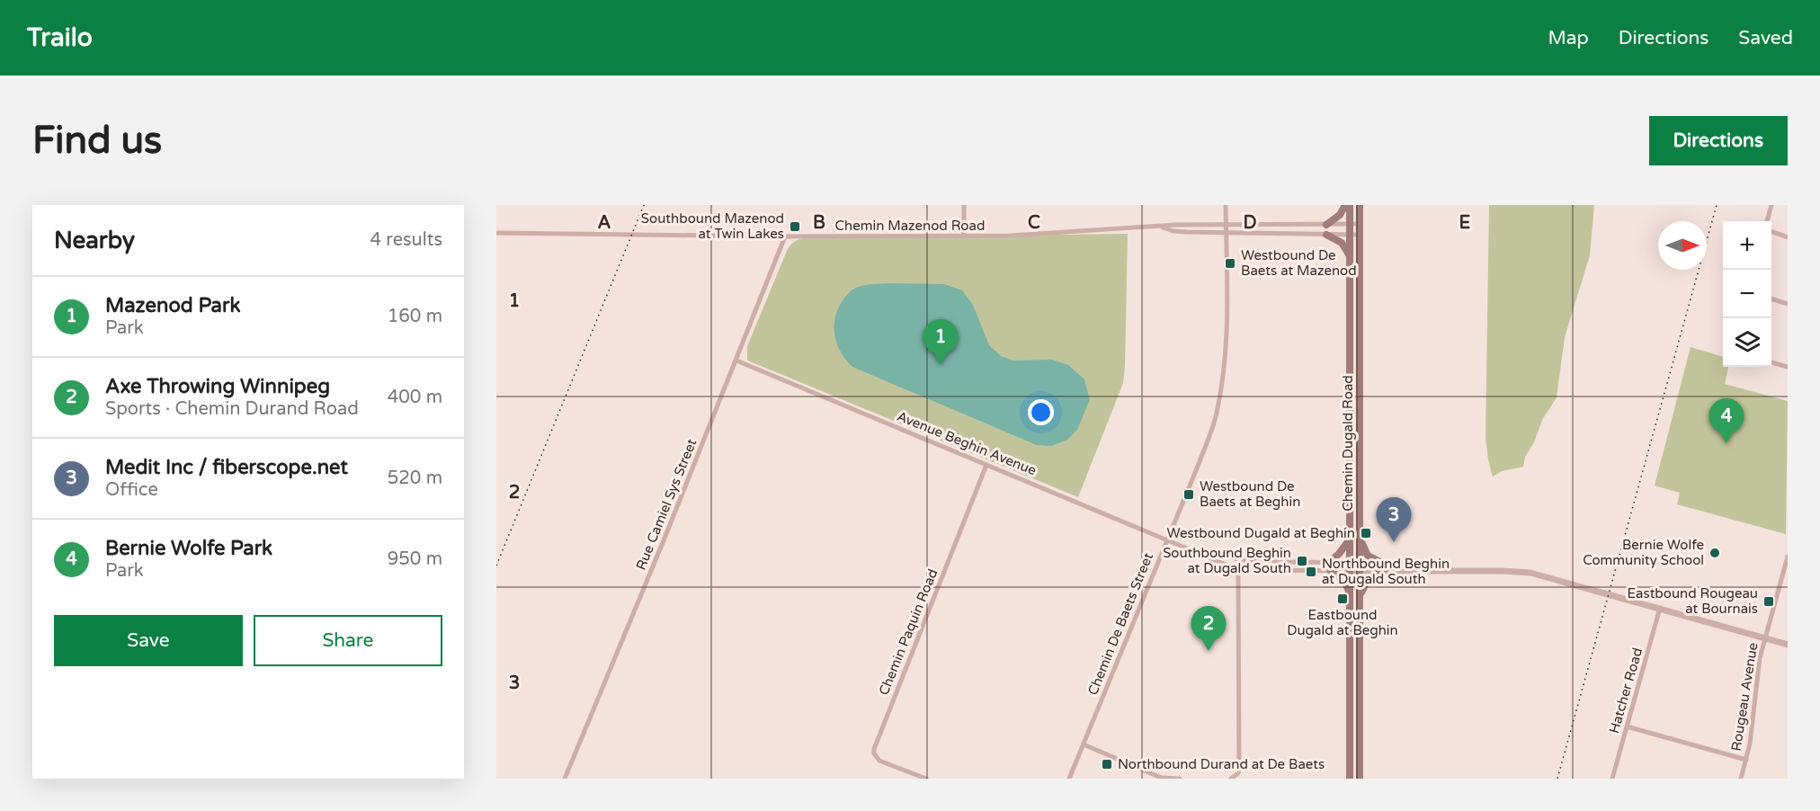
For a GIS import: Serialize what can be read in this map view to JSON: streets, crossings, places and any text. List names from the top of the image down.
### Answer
{
  "streets": {
    "main road": ["Chemin Dugald Road"],
    "street": [
      "Chemin Mazenod Road",
      "Avenue Beghin Avenue",
      "Rue Camiel Sys Street",
      "Chemin De Baets Street",
      "Chemin Paquin Road",
      "Hatcher Road",
      "Rougeau Avenue"
    ]
  },
  "crossings": [
    ["Chemin Mazenod Road", "Chemin Dugald Road"],
    ["Chemin Mazenod Road", "Rue Camiel Sys Street"],
    ["Chemin Mazenod Road", "Chemin De Baets Street"],
    ["Avenue Beghin Avenue", "Chemin Dugald Road"],
    ["Avenue Beghin Avenue", "Rue Camiel Sys Street"],
    ["Avenue Beghin Avenue", "Chemin De Baets Street"],
    ["Avenue Beghin Avenue", "Chemin Paquin Road"],
    ["Avenue Beghin Avenue", "Hatcher Road"],
    ["Avenue Beghin Avenue", "Rougeau Avenue"]
  ],
  "places": {
    "transit": [
      "Southbound Mazenod at Twin Lakes",
      "Westbound De Baets at Mazenod",
      "Westbound De Baets at Beghin",
      "Westbound Dugald at Beghin",
      "Southbound Beghin at Dugald South",
      "Northbound Beghin at Dugald South",
      "Eastbound Dugald at Beghin",
      "Eastbound Rougeau at Bournais",
      "Northbound Durand at De Baets"
    ],
    "other": ["Bernie Wolfe Community School"]
  },
  "north": "right",
  "page": {
    "header": "Trailo",
    "nav": ["Map", "Directions", "Saved"],
    "buttons": [
      "Directions",
      ["Save", "Share"]
    ],
    "title": "Find us",
    "heading": ["Nearby", "4 results"],
    "map_buttons": ["+", "−"],
    "list": [
      {
        "mark": "1",
        "name": "Mazenod Park",
        "note": "Park",
        "value": "160 m"
      },
      {
        "mark": "2",
        "name": "Axe Throwing Winnipeg",
        "note": "Sports · Chemin Durand Road",
        "value": "400 m"
      },
      {
        "mark": "3",
        "name": "Medit Inc / fiberscope.net",
        "note": "Office",
        "value": "520 m"
      },
      {
        "mark": "4",
        "name": "Bernie Wolfe Park",
        "note": "Park",
        "value": "950 m"
      }
    ],
    "pins": [
      "1",
      "4",
      "3",
      "2"
    ]
  },
  "grid": {
    "columns": [
      "A",
      "B",
      "C",
      "D",
      "E"
    ],
    "rows": ["1", "2", "3"]
  }
}
